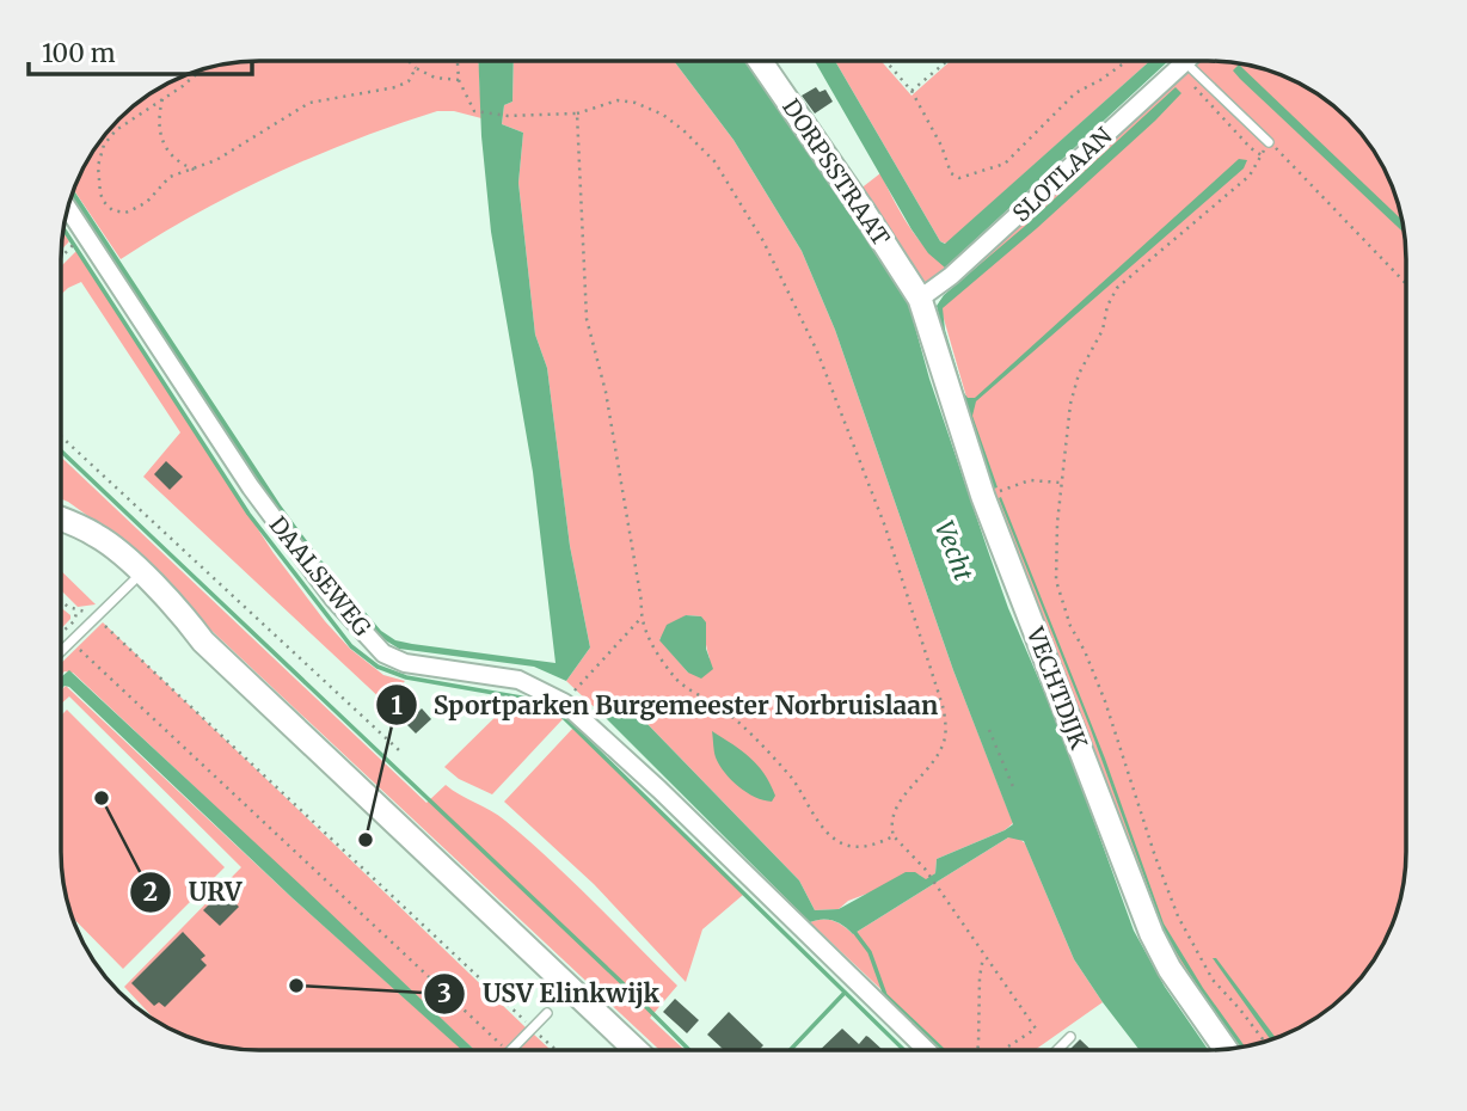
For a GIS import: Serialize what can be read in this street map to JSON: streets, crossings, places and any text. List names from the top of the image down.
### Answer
{
  "streets": {
    "street": [
      "DORPSSTRAAT",
      "SLOTLAAN",
      "DAALSEWEG",
      "VECHTDIJK"
    ]
  },
  "crossings": [
    ["DORPSSTRAAT", "SLOTLAAN"],
    ["DORPSSTRAAT", "VECHTDIJK"],
    ["SLOTLAAN", "VECHTDIJK"]
  ],
  "water": ["Vecht"],
  "places": ["URV", "Sportparken Burgemeester Norbruislaan", "USV Elinkwijk"],
  "scale_bar": "100 m"
}
